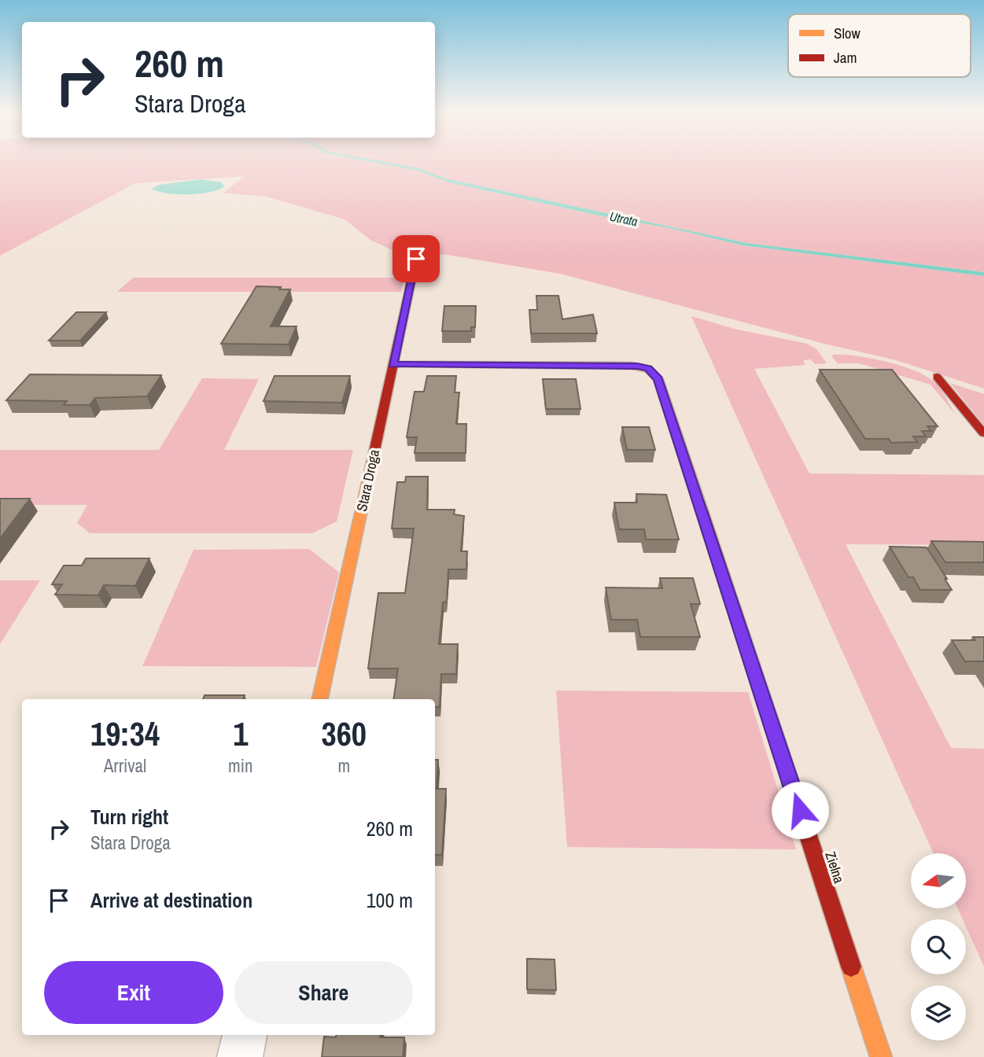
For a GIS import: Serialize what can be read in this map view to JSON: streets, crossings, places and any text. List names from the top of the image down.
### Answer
{
  "streets": {
    "street": ["Stara Droga", "Zielna"]
  },
  "crossings": [
    ["Stara Droga", "Zielna"]
  ],
  "water": ["Utrata"],
  "legend": ["Slow", "Jam"],
  "north": "left",
  "page": {
    "turn": ["260 m", "Stara Droga"],
    "eta": [
      "19:34",
      "Arrival",
      "1",
      "min",
      "360",
      "m"
    ],
    "list": [
      {
        "name": "Turn right",
        "note": "Stara Droga",
        "value": "260 m"
      },
      {
        "name": "Arrive at destination",
        "value": "100 m"
      }
    ],
    "buttons": ["Exit", "Share"]
  }
}
